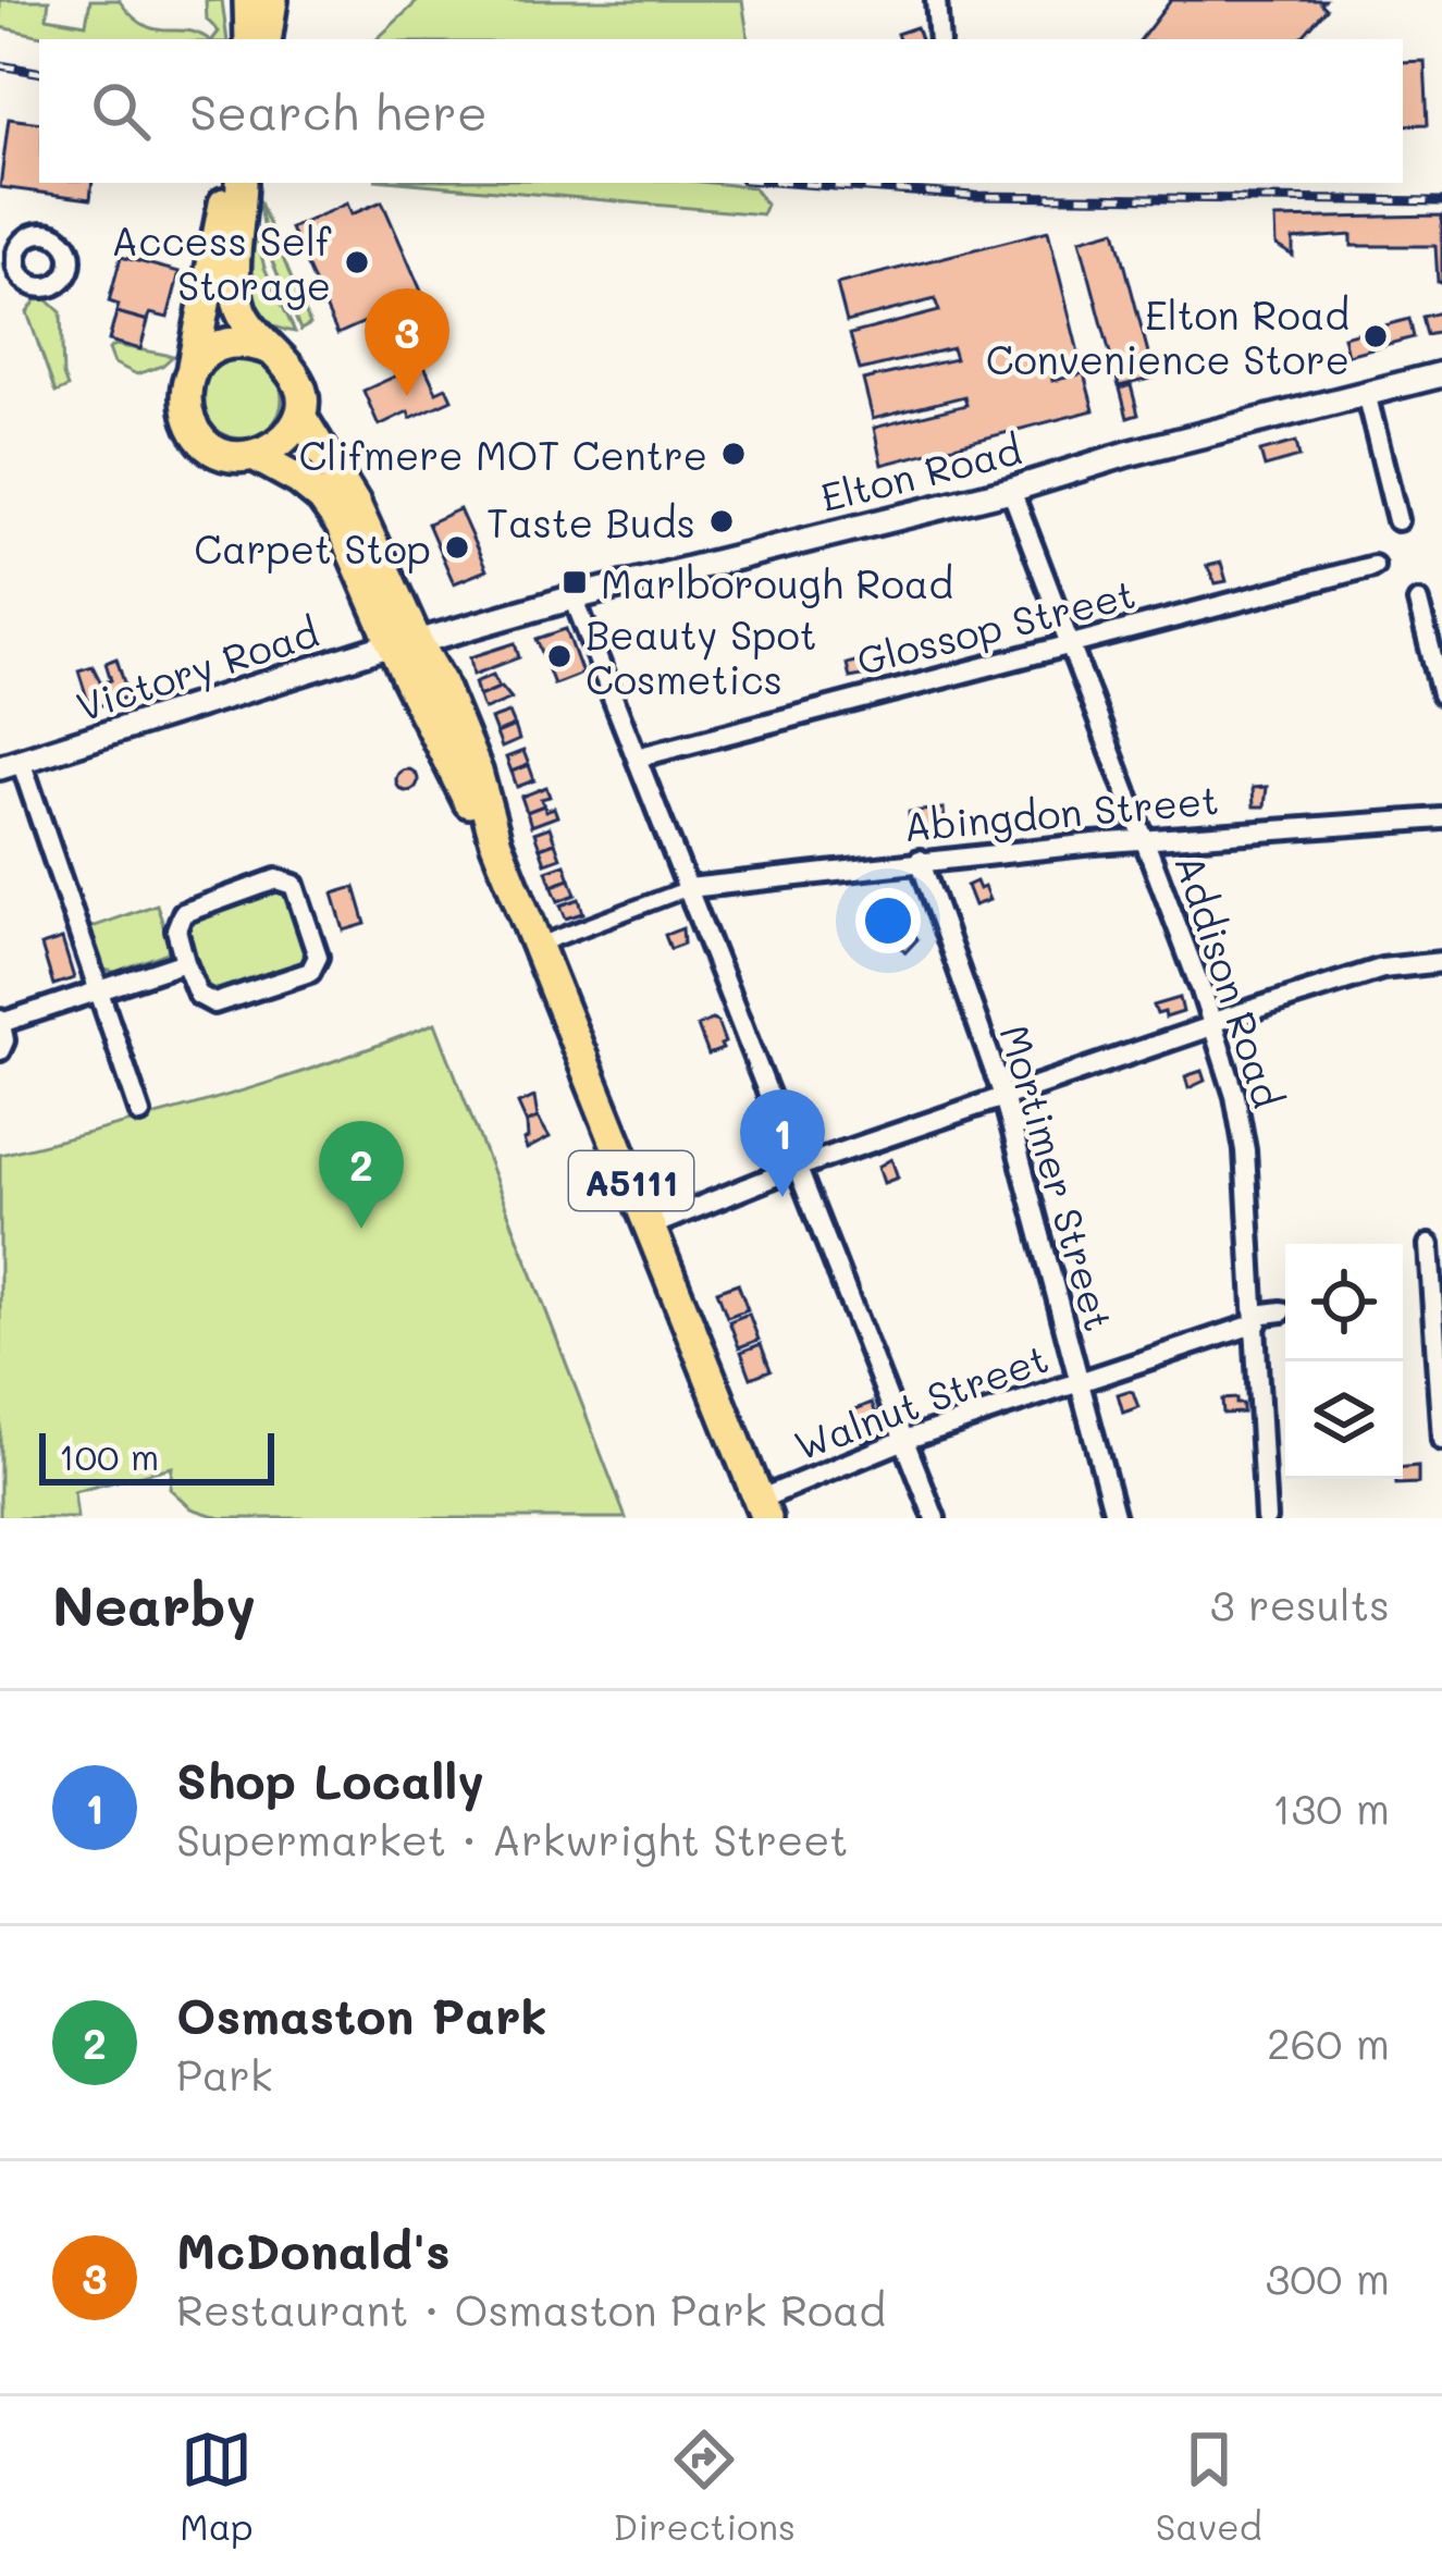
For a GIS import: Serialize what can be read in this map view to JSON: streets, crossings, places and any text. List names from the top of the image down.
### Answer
{
  "streets": {
    "highway": ["A5111"],
    "street": [
      "Elton Road",
      "Glossop Street",
      "Victory Road",
      "Abingdon Street",
      "Addison Road",
      "Mortimer Street",
      "Walnut Street"
    ]
  },
  "crossings": [
    ["Elton Road", "Victory Road"],
    ["Elton Road", "Addison Road"],
    ["Elton Road", "A5111"],
    ["Glossop Street", "Addison Road"],
    ["Victory Road", "A5111"],
    ["Abingdon Street", "Addison Road"],
    ["Abingdon Street", "Mortimer Street"],
    ["Addison Road", "Walnut Street"],
    ["Mortimer Street", "Walnut Street"],
    ["A5111", "Walnut Street"]
  ],
  "places": {
    "other": [
      "Access Self Storage",
      "Elton Road Convenience Store",
      "Clifmere MOT Centre",
      "Taste Buds",
      "Carpet Stop",
      "Beauty Spot Cosmetics"
    ],
    "transit": ["Marlborough Road"]
  },
  "scale_bar": "100 m",
  "page": {
    "search": "Search here",
    "pins": ["3", "1", "2"],
    "scale": "100 m",
    "heading": ["Nearby", "3 results"],
    "list": [
      {
        "mark": "1",
        "name": "Shop Locally",
        "note": "Supermarket · Arkwright Street",
        "value": "130 m"
      },
      {
        "mark": "2",
        "name": "Osmaston Park",
        "note": "Park",
        "value": "260 m"
      },
      {
        "mark": "3",
        "name": "McDonald's",
        "note": "Restaurant · Osmaston Park Road",
        "value": "300 m"
      }
    ],
    "nav": ["Map", "Directions", "Saved"]
  }
}
